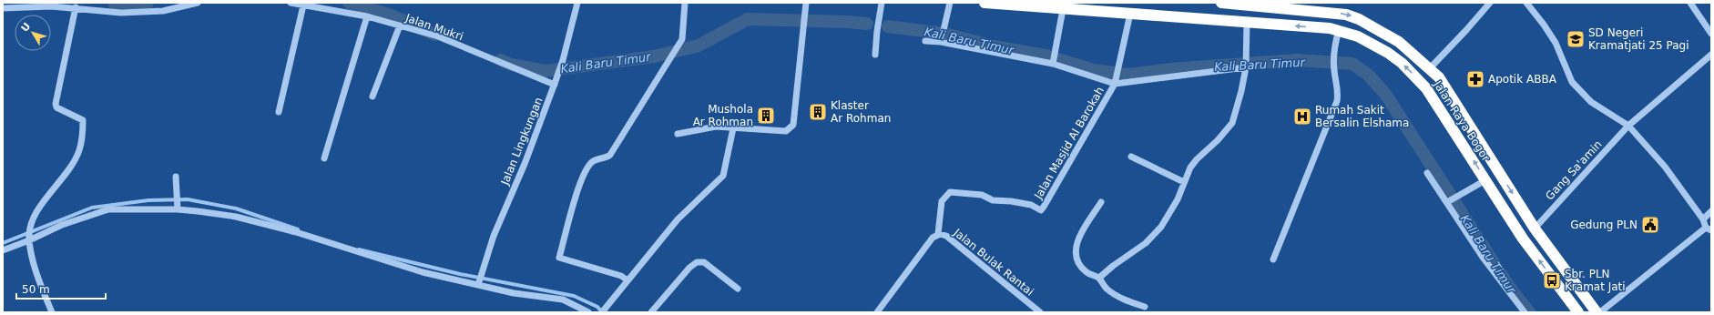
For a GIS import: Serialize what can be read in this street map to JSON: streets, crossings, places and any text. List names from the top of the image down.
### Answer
{
  "streets": {
    "highway": ["Jalan Raya Bogor"],
    "street": [
      "Jalan Mukri",
      "Jalan Lingkungan",
      "Jalan Masjid Al Barokah",
      "Gang Sa'amin",
      "Jalan Bulak Rantai"
    ]
  },
  "crossings": [
    ["Jalan Mukri", "Jalan Lingkungan"],
    ["Jalan Raya Bogor", "Jalan Masjid Al Barokah"],
    ["Jalan Raya Bogor", "Gang Sa'amin"],
    ["Jalan Masjid Al Barokah", "Jalan Bulak Rantai"]
  ],
  "water": ["Kali Baru Timur"],
  "places": {
    "school or university": ["SD Negeri Kramatjati 25 Pagi"],
    "pharmacy": ["Apotik ABBA"],
    "building": ["Klaster Ar Rohman", "Mushola Ar Rohman"],
    "hospital": ["Rumah Sakit Bersalin Elshama"],
    "public building": ["Gedung PLN"],
    "bus stop": ["Sbr. PLN Kramat Jati"]
  },
  "scale_bar": "50 m",
  "north": "top left"
}
